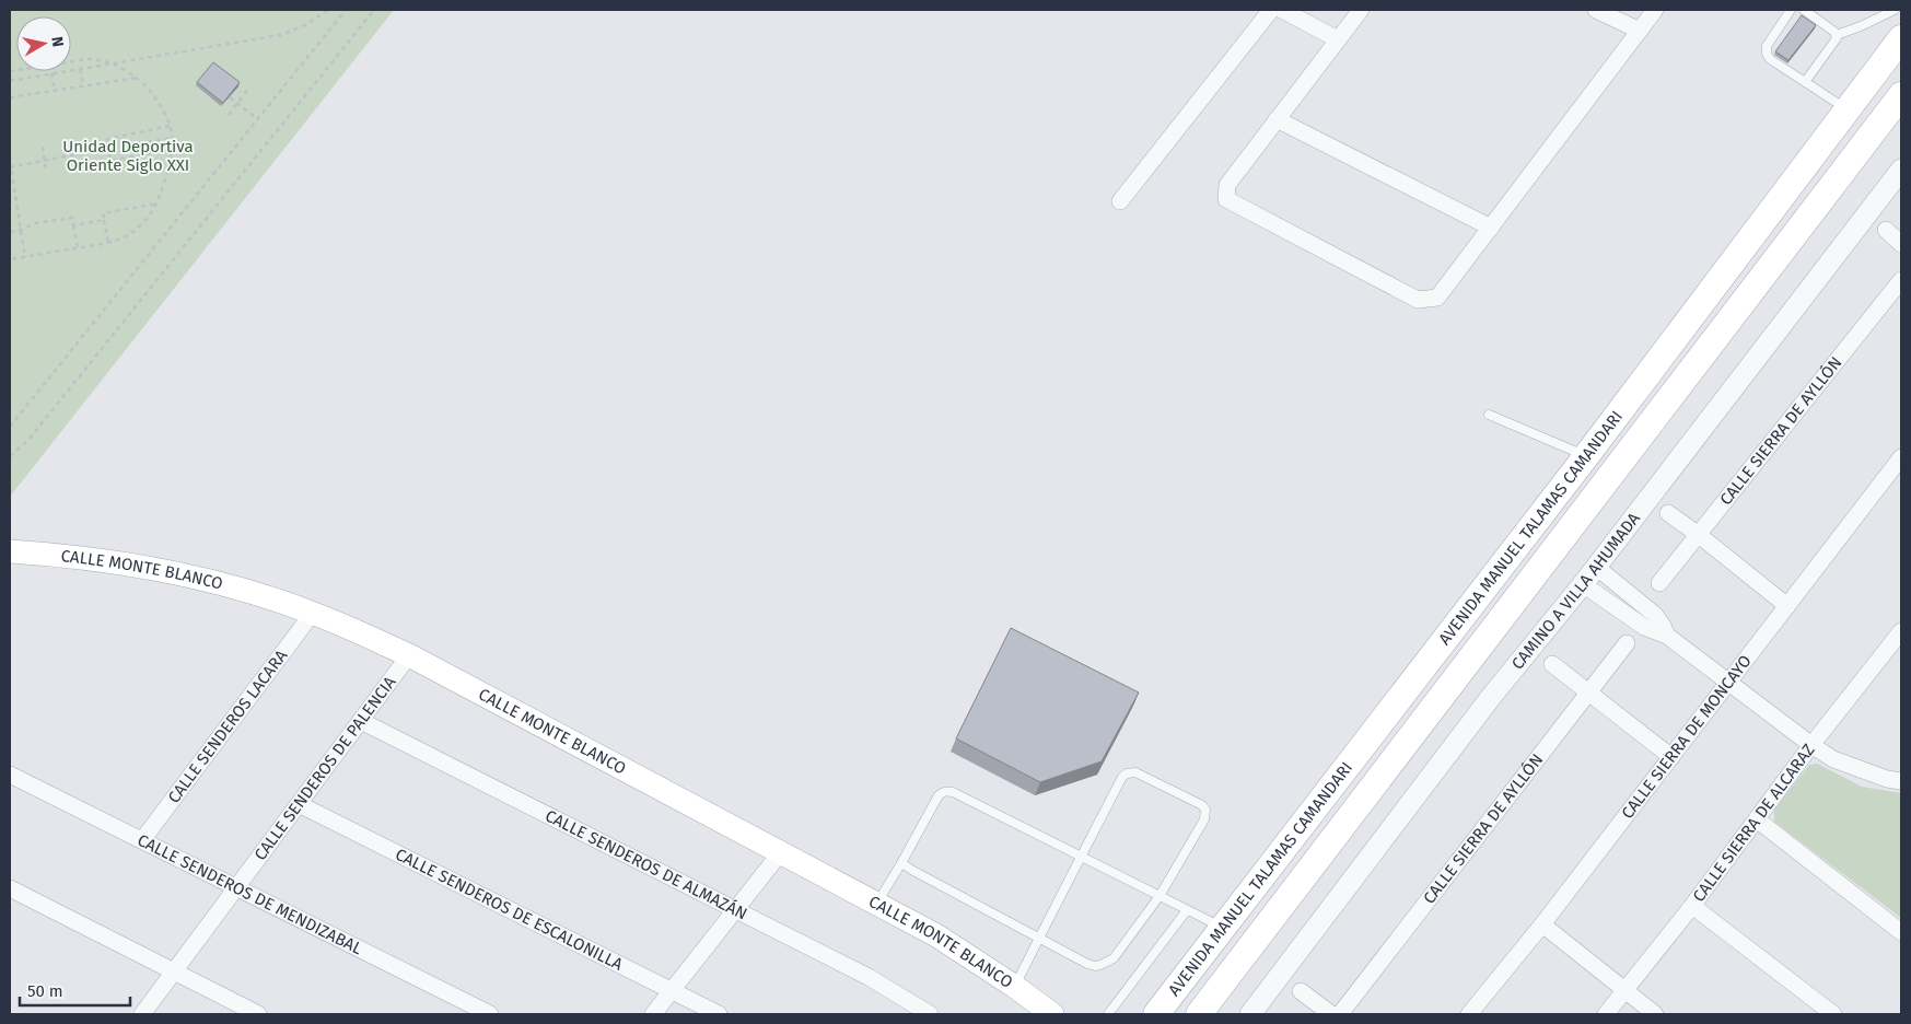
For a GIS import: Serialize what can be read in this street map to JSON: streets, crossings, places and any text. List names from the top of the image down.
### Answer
{
  "streets": {
    "main road": ["AVENIDA MANUEL TALAMAS CAMANDARI", "CALLE MONTE BLANCO"],
    "street": [
      "CALLE SIERRA DE AYLLÓN",
      "CAMINO A VILLA AHUMADA",
      "CALLE SENDEROS LACARA",
      "CALLE SIERRA DE MONCAYO",
      "CALLE SENDEROS DE PALENCIA",
      "CALLE SIERRA DE ALCARAZ",
      "CALLE SENDEROS DE ALMAZÁN",
      "CALLE SENDEROS DE MENDIZABAL",
      "CALLE SENDEROS DE ESCALONILLA"
    ]
  },
  "crossings": [
    ["CALLE MONTE BLANCO", "CALLE SENDEROS LACARA"],
    ["CALLE MONTE BLANCO", "CALLE SENDEROS DE PALENCIA"],
    ["CALLE SENDEROS LACARA", "CALLE SENDEROS DE MENDIZABAL"],
    ["CALLE SENDEROS DE PALENCIA", "CALLE SENDEROS DE ALMAZÁN"],
    ["CALLE SENDEROS DE PALENCIA", "CALLE SENDEROS DE MENDIZABAL"],
    ["CALLE SENDEROS DE PALENCIA", "CALLE SENDEROS DE ESCALONILLA"]
  ],
  "parks": ["Unidad Deportiva Oriente Siglo XXI"],
  "scale_bar": "50 m",
  "north": "right"
}
